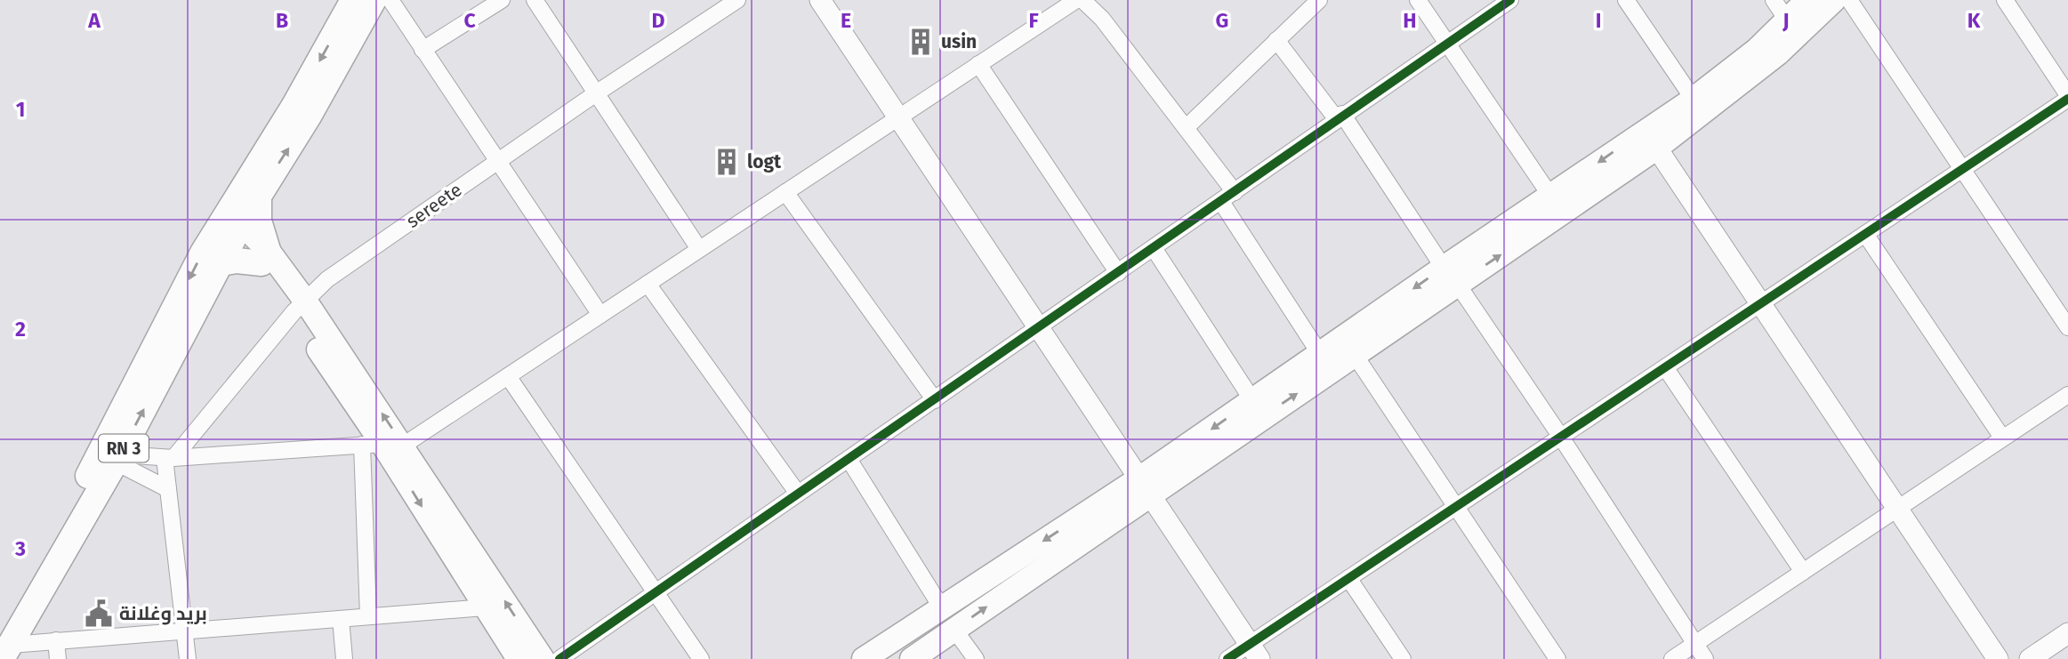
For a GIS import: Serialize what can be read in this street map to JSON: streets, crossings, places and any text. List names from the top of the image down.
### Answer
{
  "streets": {
    "main road": ["RN 3"],
    "street": ["sereete"]
  },
  "places": {
    "building": ["usin", "logt"],
    "public building": ["بريد وغلانة"]
  },
  "grid": {
    "columns": [
      "A",
      "B",
      "C",
      "D",
      "E",
      "F",
      "G",
      "H",
      "I",
      "J",
      "K"
    ],
    "rows": ["1", "2", "3"]
  }
}
